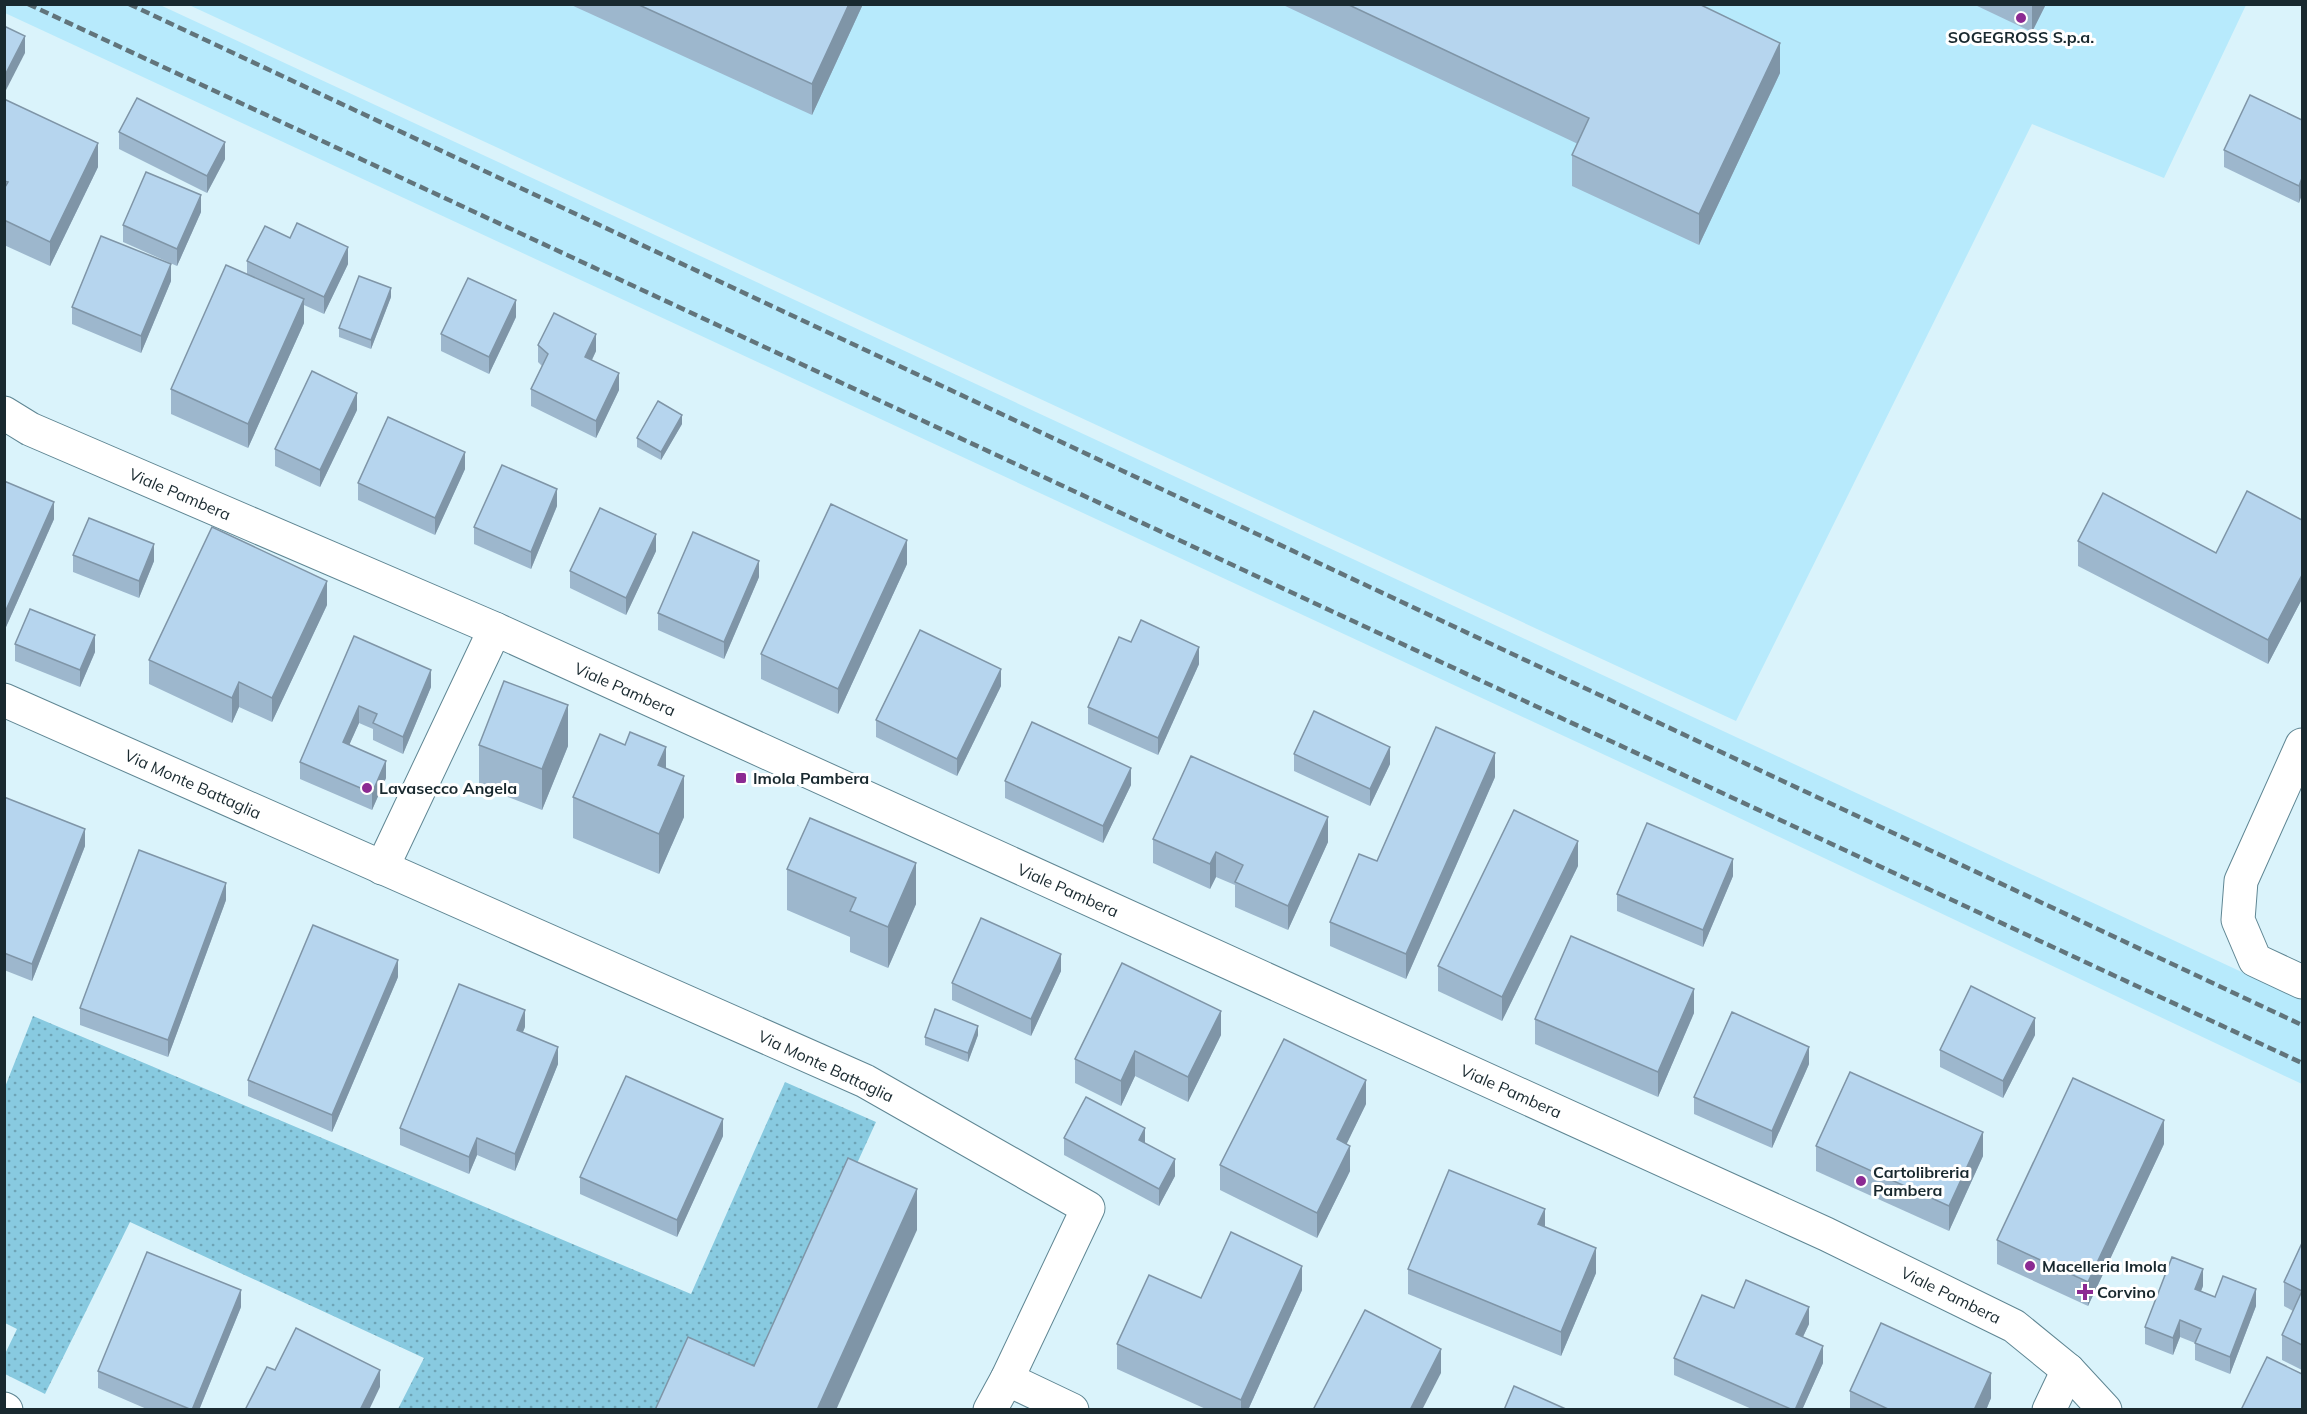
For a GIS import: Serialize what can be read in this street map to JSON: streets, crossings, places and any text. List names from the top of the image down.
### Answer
{
  "streets": {
    "street": ["Viale Pambera", "Via Monte Battaglia"]
  },
  "places": {
    "other": [
      "SOGEGROSS S.p.a.",
      "Lavasecco Angela",
      "Cartolibreria Pambera",
      "Macelleria Imola"
    ],
    "transit": ["Imola Pambera"],
    "health": ["Corvino"]
  }
}
